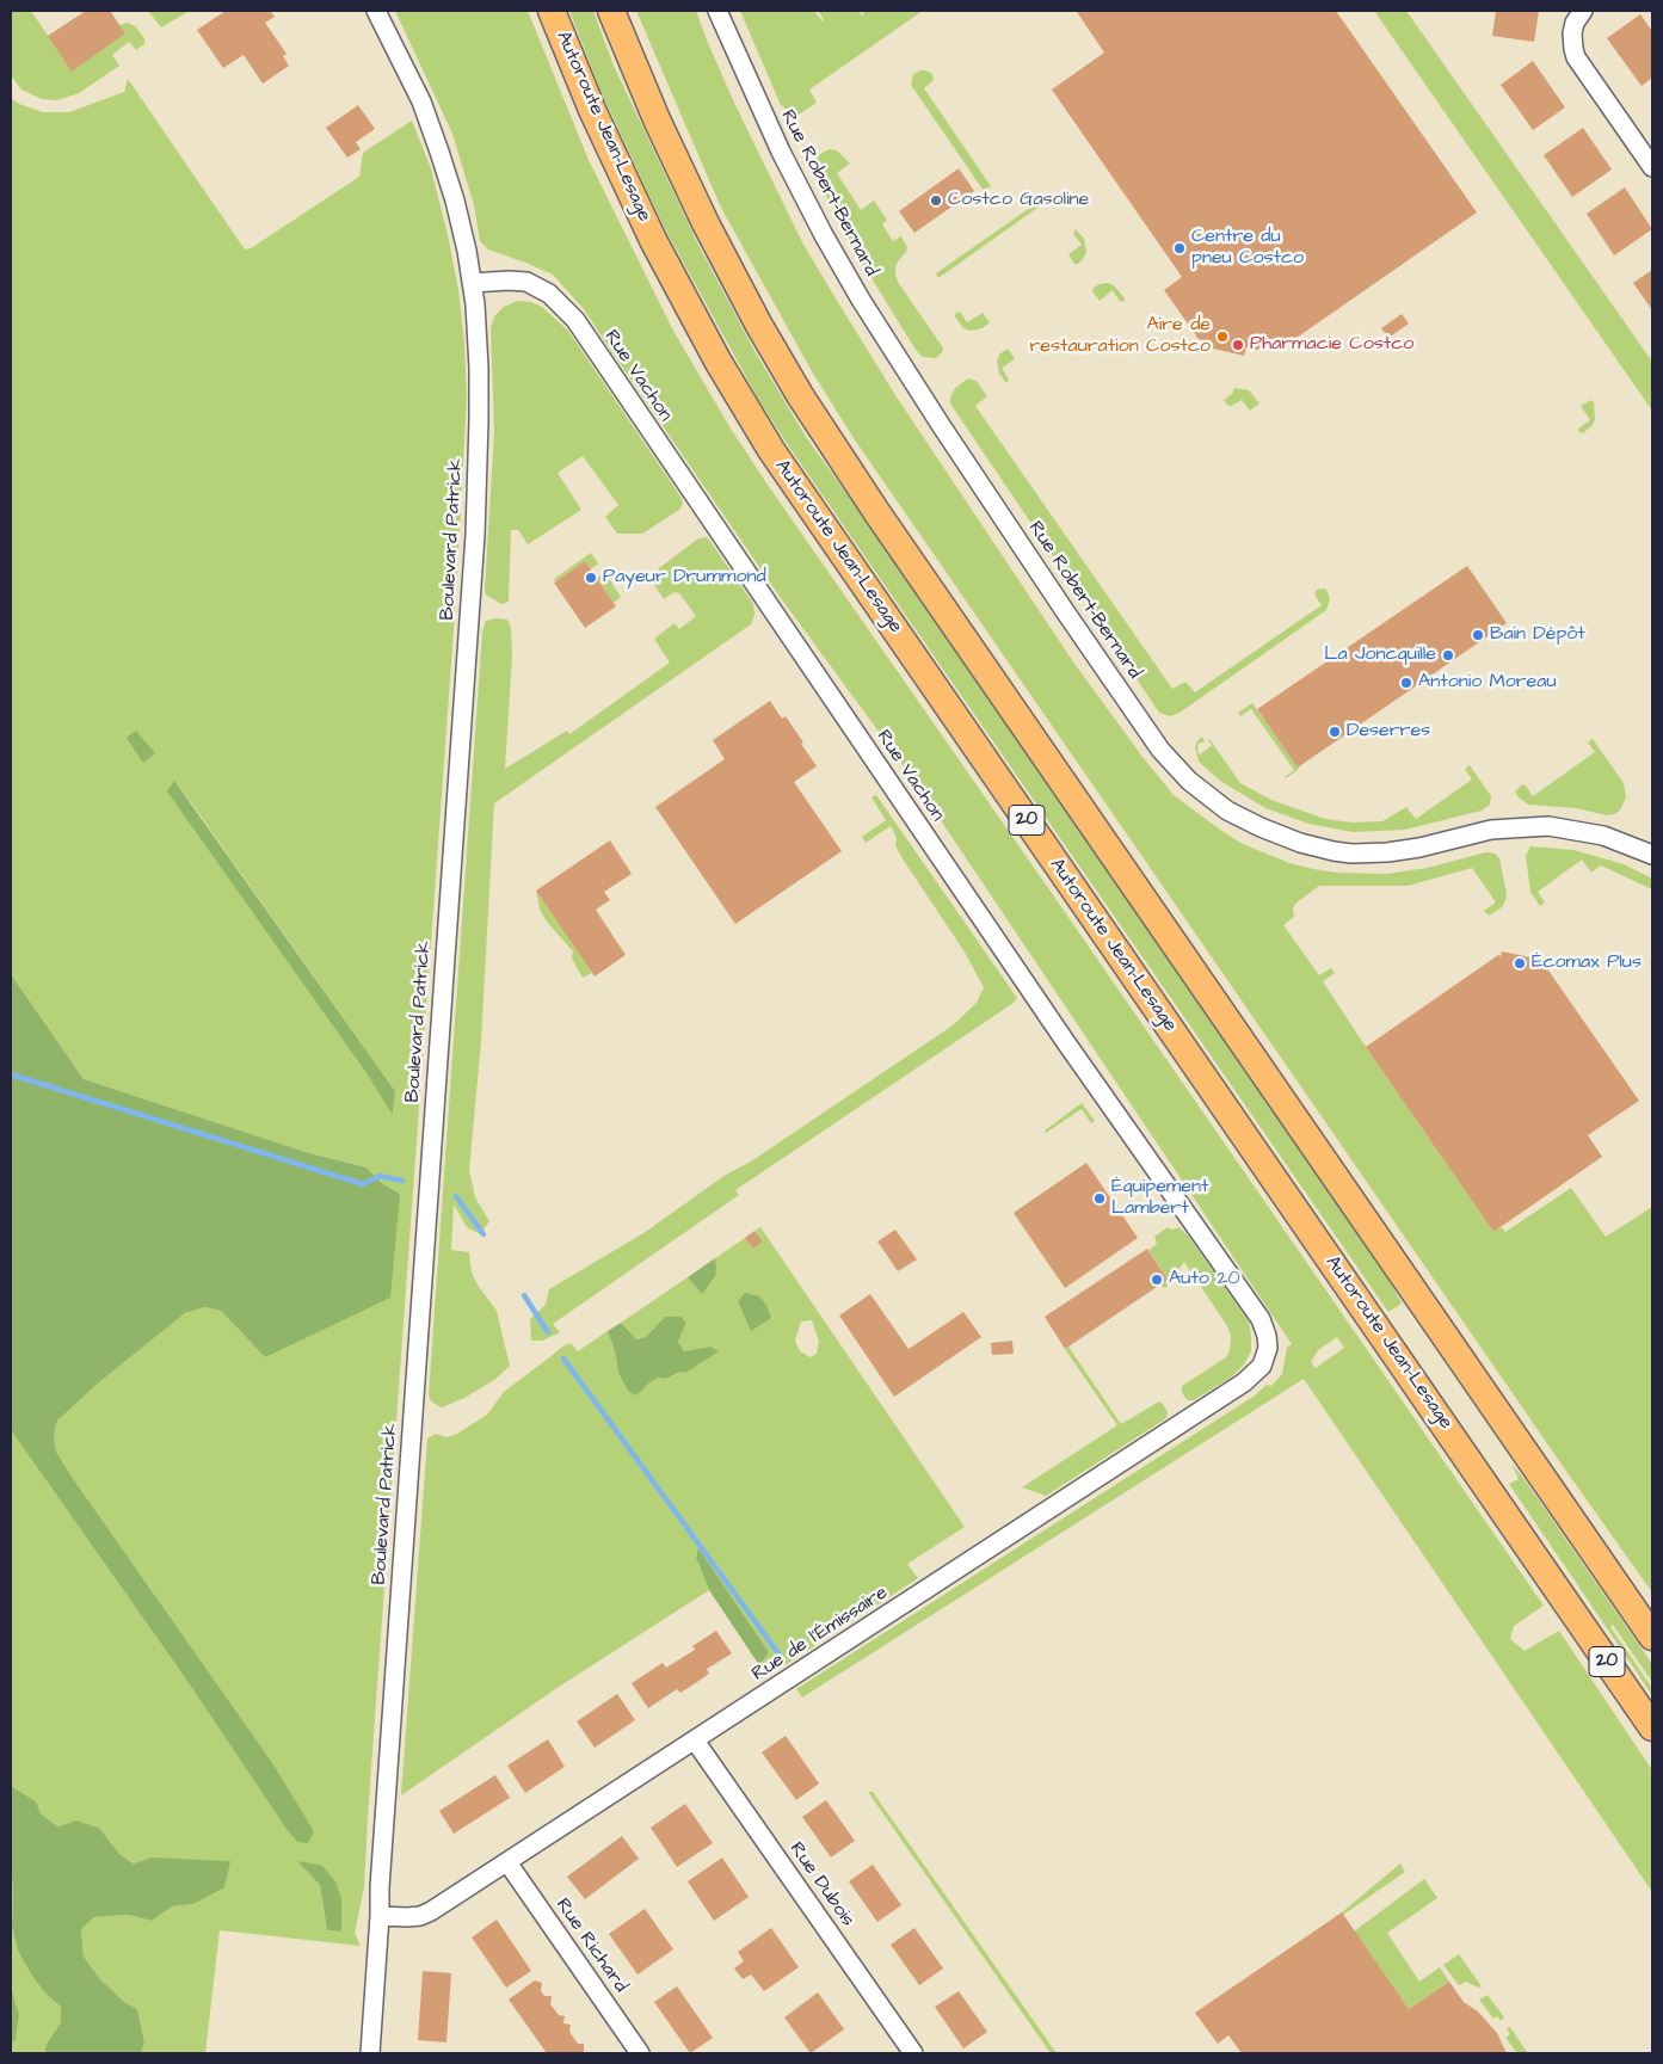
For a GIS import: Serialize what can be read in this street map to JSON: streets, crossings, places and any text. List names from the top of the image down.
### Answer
{
  "streets": {
    "highway": ["Autoroute Jean-Lesage", "20"],
    "street": [
      "Rue Robert-Bernard",
      "Rue Vachon",
      "Boulevard Patrick",
      "Rue de l'Émissaire",
      "Rue Dubois",
      "Rue Richard"
    ]
  },
  "crossings": [
    ["Rue Vachon", "Boulevard Patrick"],
    ["Rue Vachon", "Rue de l'Émissaire"],
    ["Boulevard Patrick", "Rue de l'Émissaire"],
    ["Rue de l'Émissaire", "Rue Dubois"],
    ["Rue de l'Émissaire", "Rue Richard"]
  ],
  "places": [
    "Costco Gasoline",
    "Centre du pneu Costco",
    "Aire de restauration Costco",
    "Pharmacie Costco",
    "Payeur Drummond",
    "Bain Dépôt",
    "La Joncquille",
    "Antonio Moreau",
    "Deserres",
    "Écomax Plus",
    "Équipement Lambert",
    "Auto 20"
  ]
}
